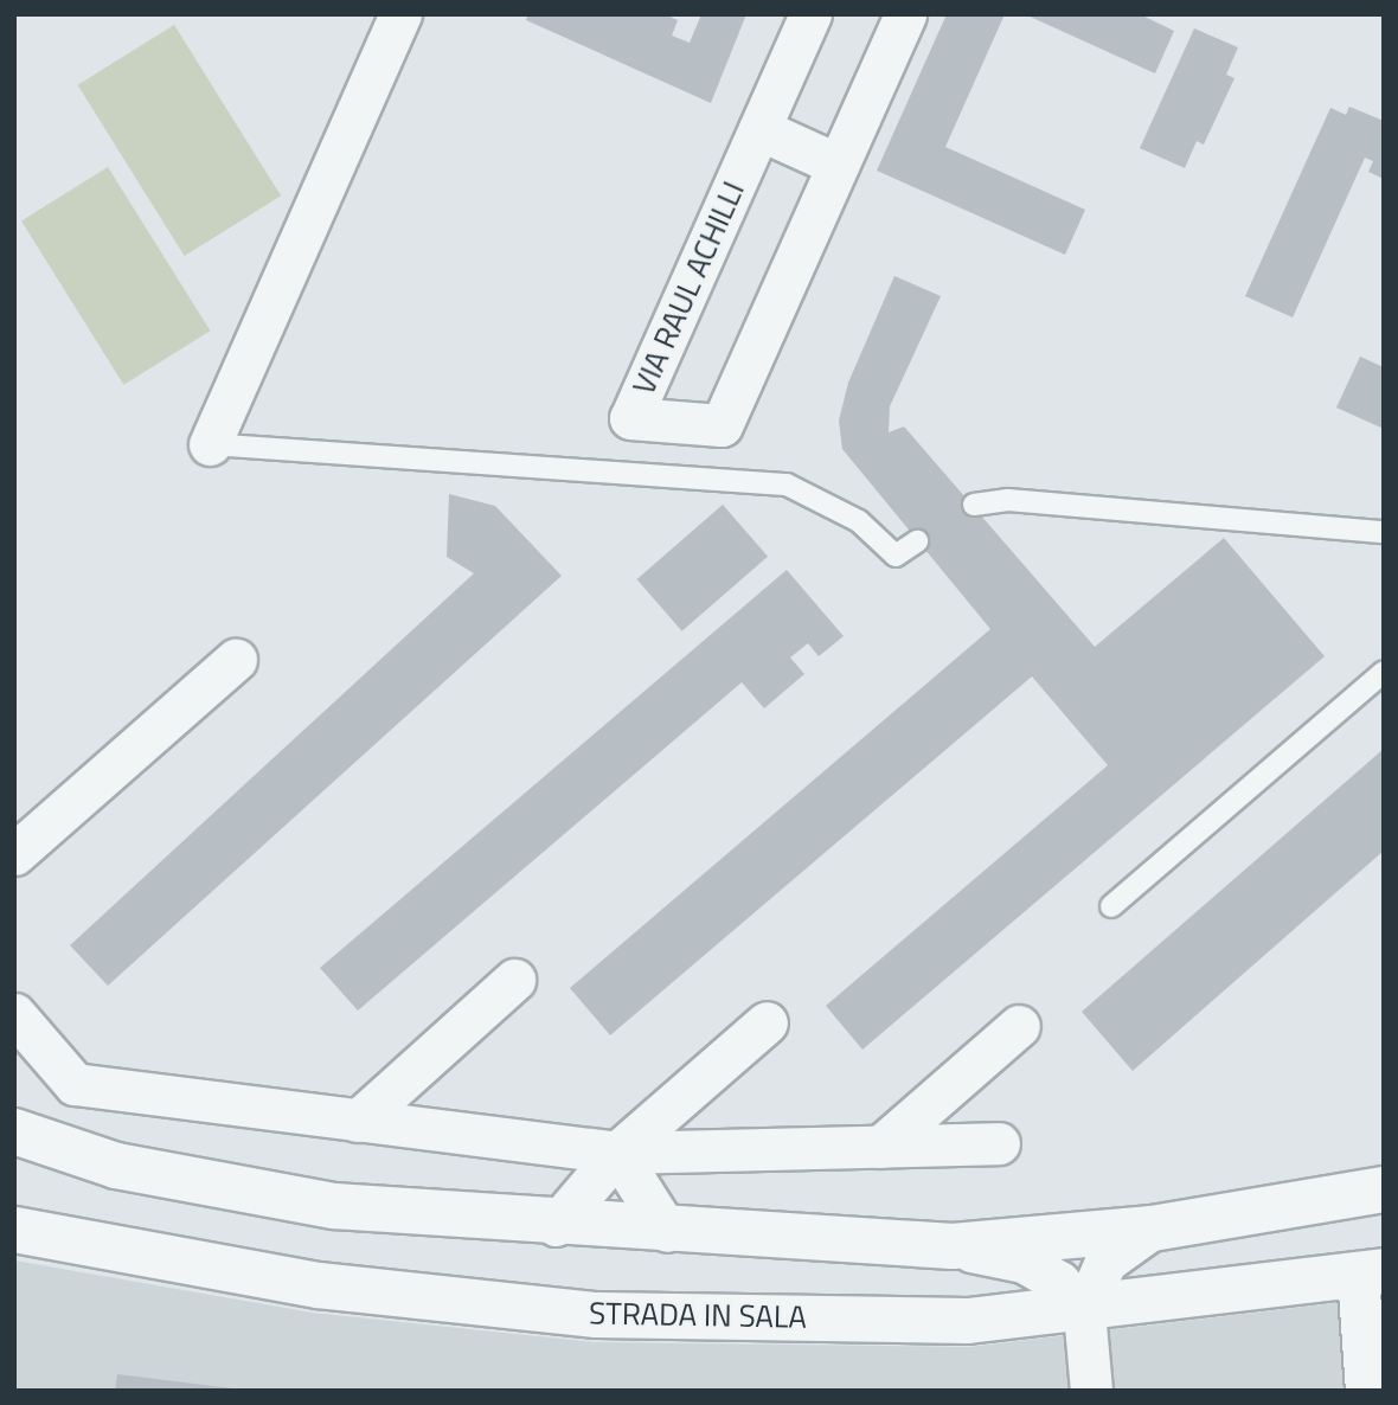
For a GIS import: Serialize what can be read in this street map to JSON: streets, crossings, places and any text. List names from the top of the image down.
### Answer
{
  "streets": {
    "street": ["VIA RAUL ACHILLI", "STRADA IN SALA"]
  }
}
